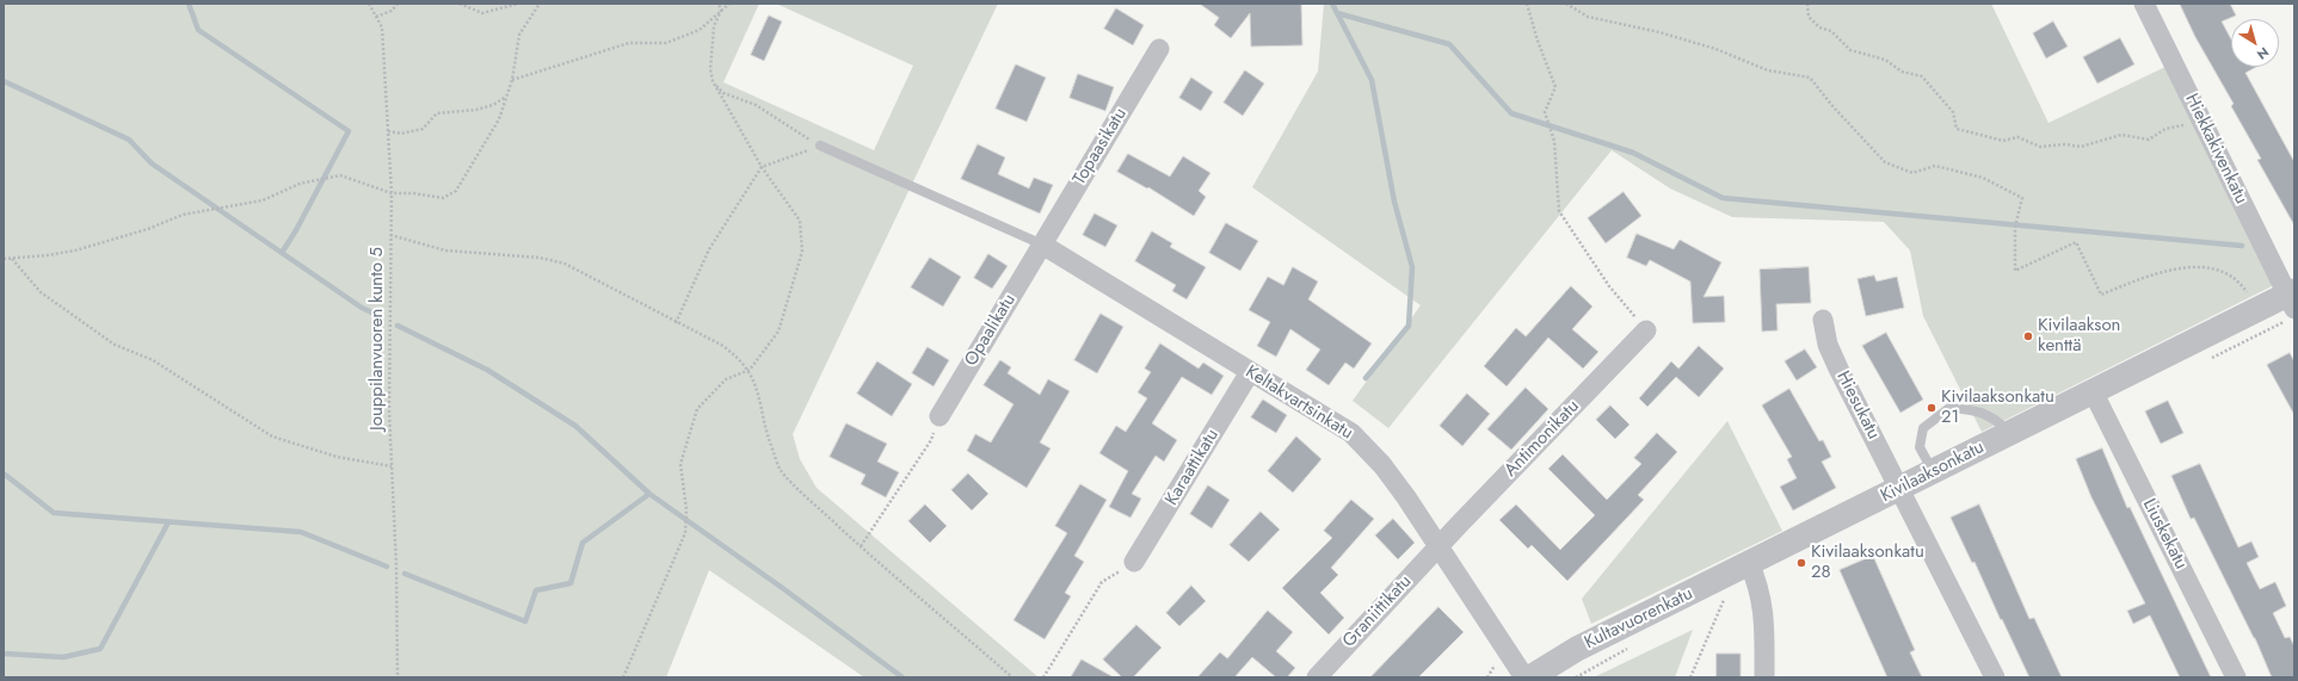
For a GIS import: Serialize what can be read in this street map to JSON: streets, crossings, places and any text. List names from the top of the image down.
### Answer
{
  "streets": {
    "street": [
      "Topaasikatu",
      "Hiekkakivenkatu",
      "Opaalikatu",
      "Keltakvartsinkatu",
      "Hiesukatu",
      "Antimonikatu",
      "Karaattikatu",
      "Kivilaaksonkatu",
      "Liuskekatu",
      "Graniittikatu",
      "Kultavuorenkatu"
    ],
    "path": ["Jouppilanvuoren kunto 5"]
  },
  "crossings": [
    ["Topaasikatu", "Opaalikatu"],
    ["Topaasikatu", "Keltakvartsinkatu"],
    ["Hiekkakivenkatu", "Kivilaaksonkatu"],
    ["Opaalikatu", "Keltakvartsinkatu"],
    ["Keltakvartsinkatu", "Antimonikatu"],
    ["Keltakvartsinkatu", "Karaattikatu"],
    ["Keltakvartsinkatu", "Graniittikatu"],
    ["Hiesukatu", "Kivilaaksonkatu"],
    ["Antimonikatu", "Graniittikatu"],
    ["Kivilaaksonkatu", "Liuskekatu"],
    ["Kivilaaksonkatu", "Kultavuorenkatu"]
  ],
  "places": ["Kivilaakson kenttä", "Kivilaaksonkatu 21", "Kivilaaksonkatu 28"],
  "north": "bottom right"
}
